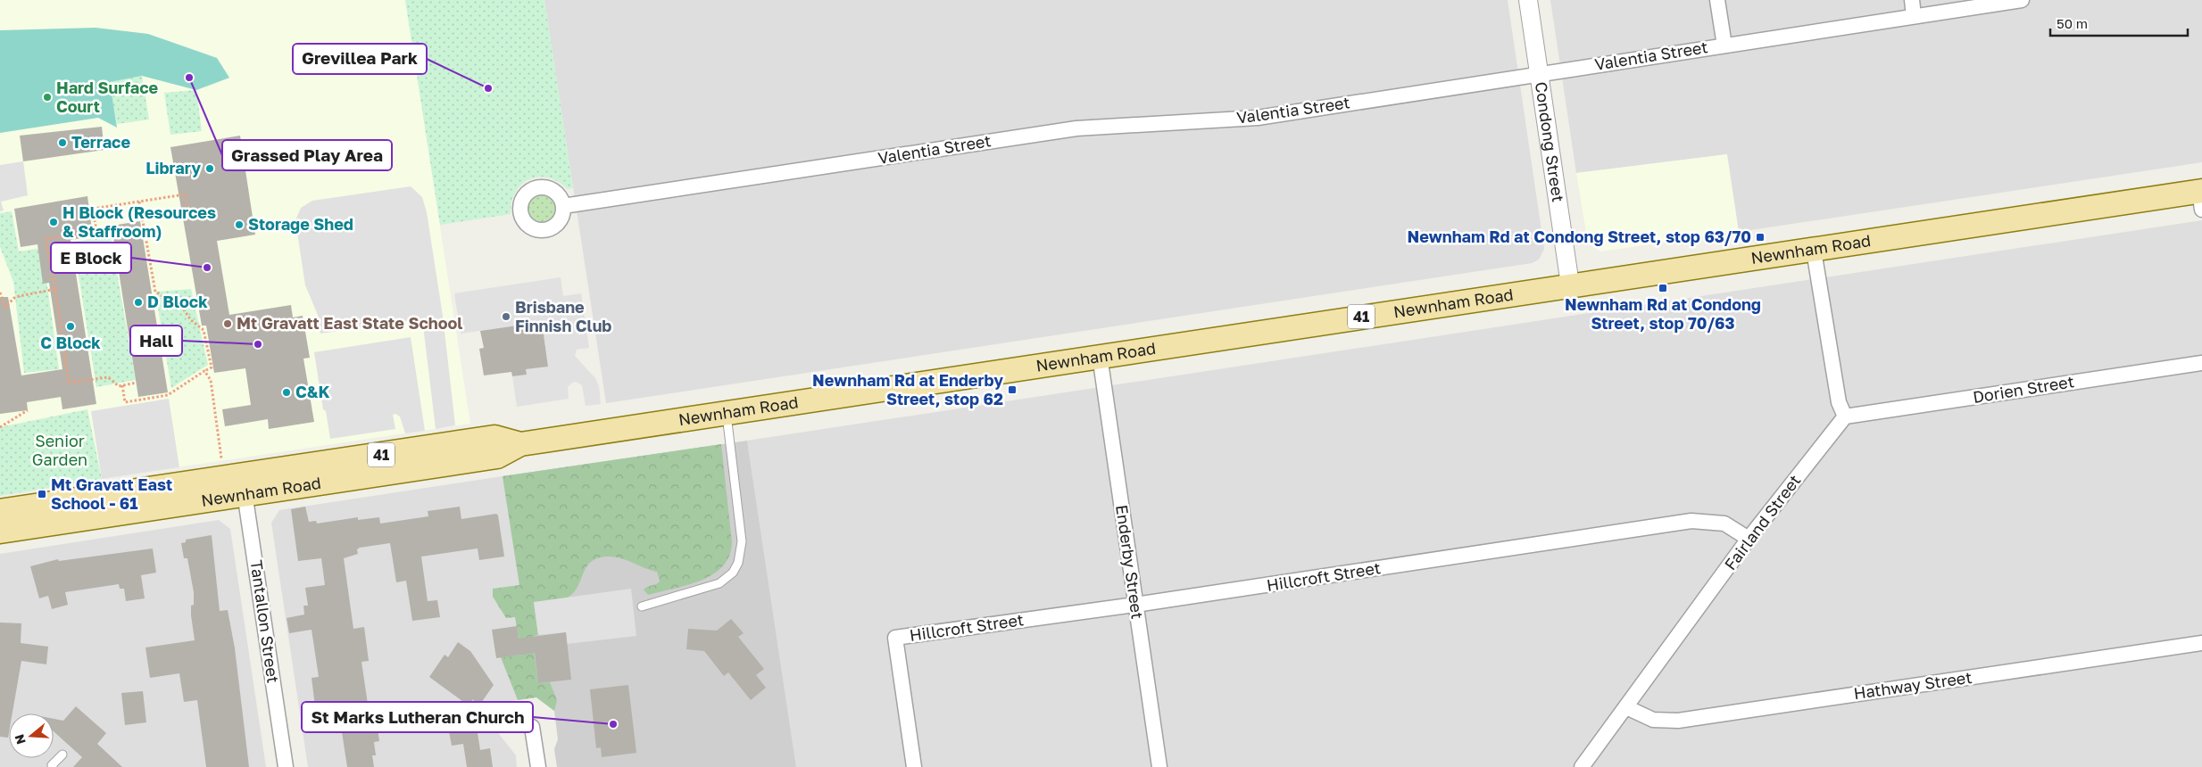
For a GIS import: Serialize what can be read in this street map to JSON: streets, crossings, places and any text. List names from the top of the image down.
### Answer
{
  "streets": {
    "main road": ["Newnham Road", "41"],
    "street": [
      "Valentia Street",
      "Condong Street",
      "Dorien Street",
      "Fairland Street",
      "Enderby Street",
      "Hillcroft Street",
      "Tantallon Street",
      "Hathway Street"
    ]
  },
  "crossings": [
    ["Valentia Street", "Condong Street"],
    ["Condong Street", "Newnham Road"],
    ["Newnham Road", "Enderby Street"],
    ["Newnham Road", "Tantallon Street"],
    ["Dorien Street", "Fairland Street"],
    ["Fairland Street", "Hillcroft Street"],
    ["Fairland Street", "Hathway Street"],
    ["Enderby Street", "Hillcroft Street"]
  ],
  "parks": ["Senior Garden"],
  "places": {
    "other": [
      "Grassed Play Area",
      "Grevillea Park",
      "Hard Surface Court",
      "Terrace",
      "Library",
      "H Block (Resources & Staffroom)",
      "Storage Shed",
      "E Block",
      "D Block",
      "Brisbane Finnish Club",
      "Mt Gravatt East State School",
      "C Block",
      "Hall",
      "C&K",
      "St Marks Lutheran Church"
    ],
    "transit": [
      "Newnham Rd at Condong Street, stop 63/70",
      "Newnham Rd at Condong Street, stop 70/63",
      "Newnham Rd at Enderby Street, stop 62",
      "Mt Gravatt East School - 61"
    ]
  },
  "scale_bar": "50 m",
  "north": "left"
}
